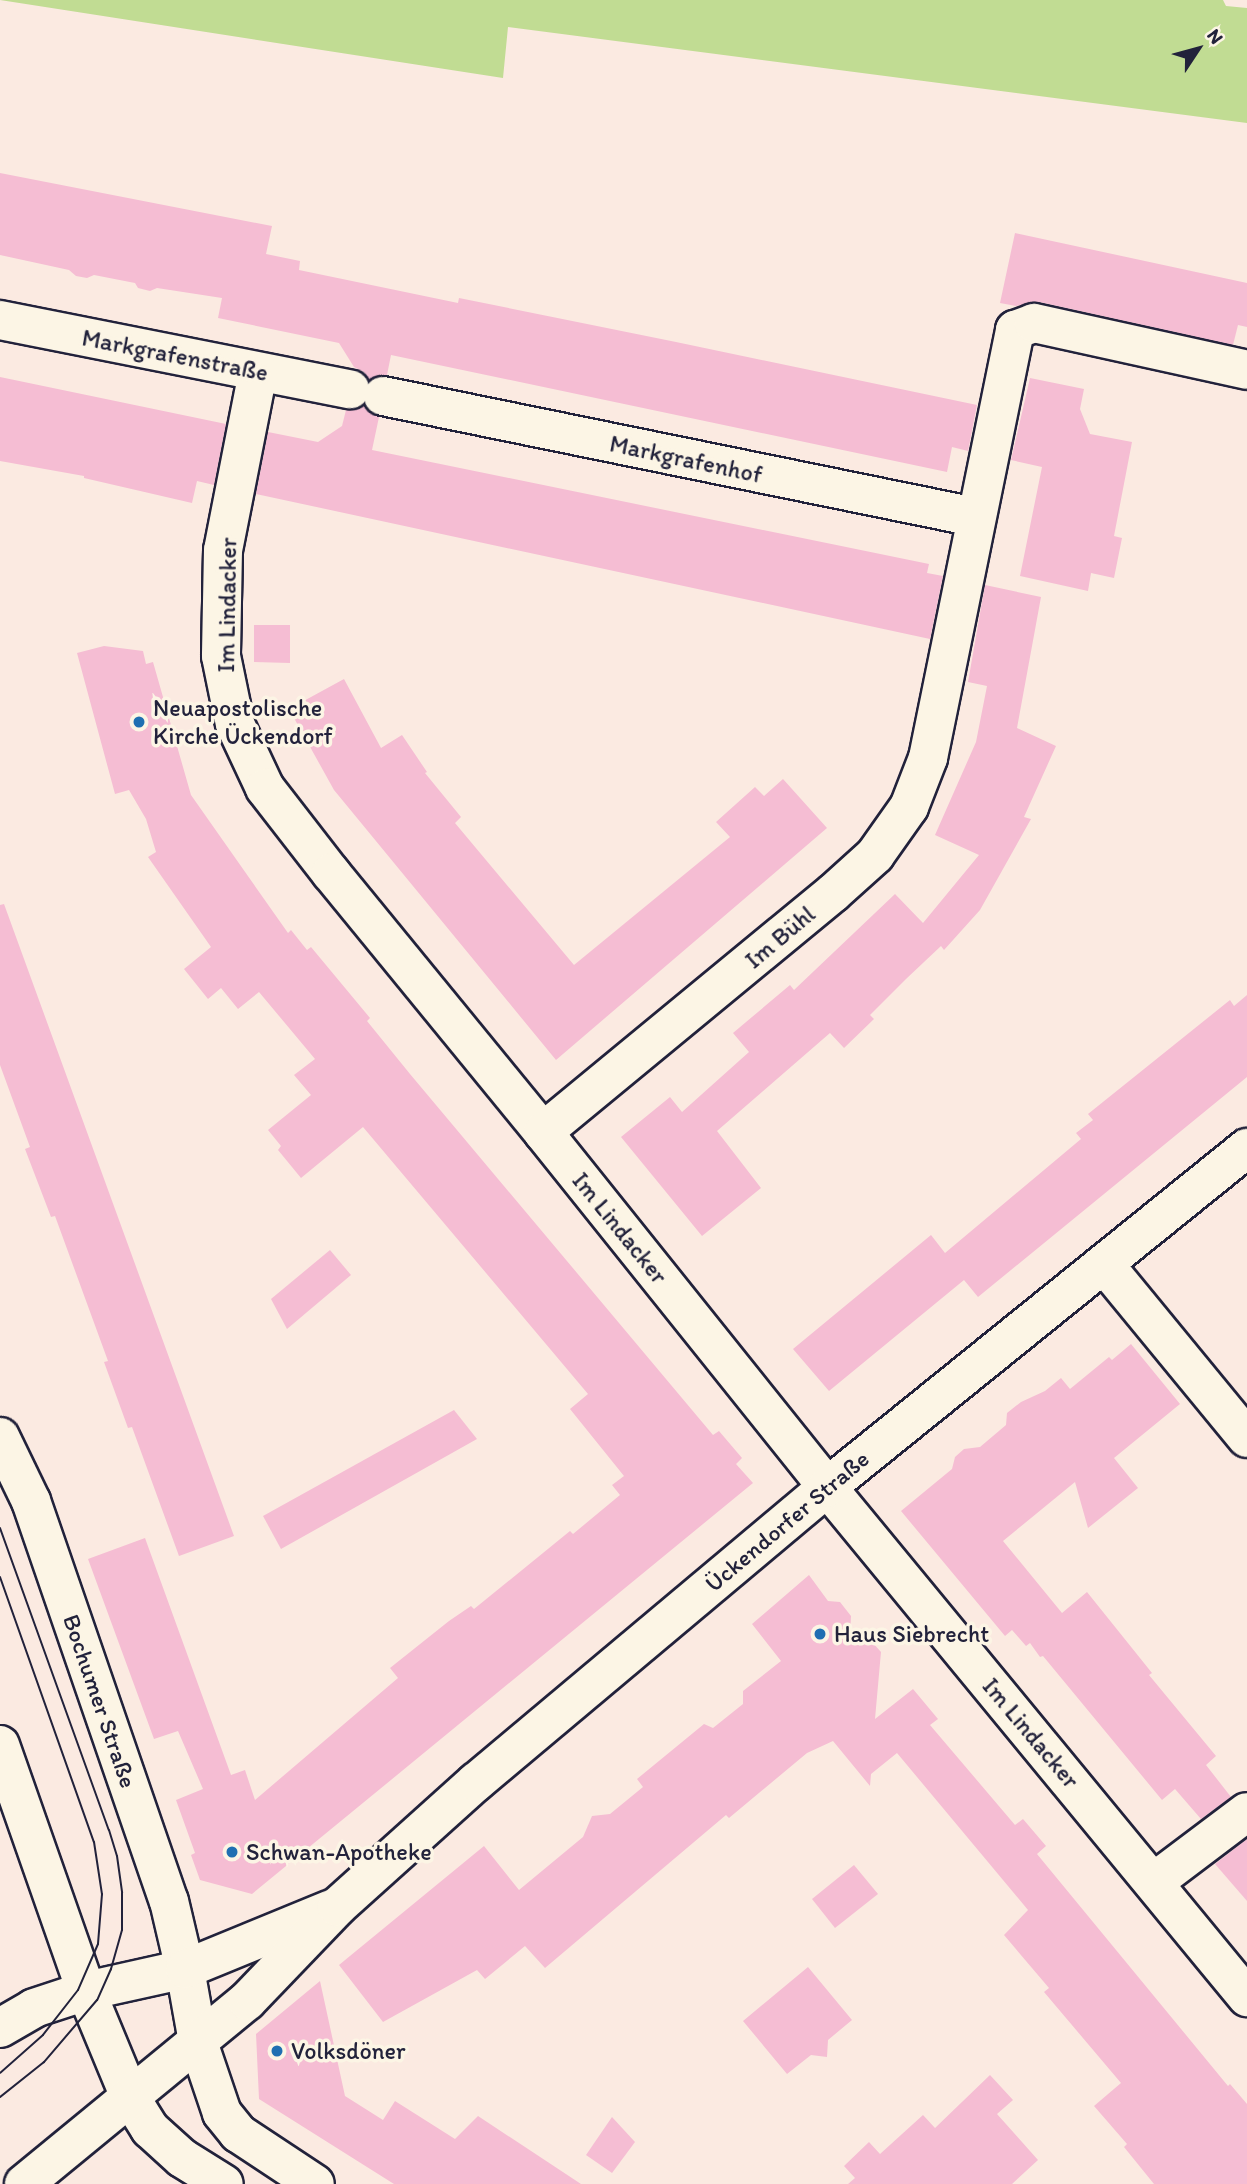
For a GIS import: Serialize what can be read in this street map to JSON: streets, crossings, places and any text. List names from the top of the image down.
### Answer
{
  "streets": {
    "street": [
      "Markgrafenstraße",
      "Markgrafenhof",
      "Im Lindacker",
      "Im Bühl",
      "Ückendorfer Straße",
      "Bochumer Straße"
    ]
  },
  "crossings": [
    ["Markgrafenstraße", "Markgrafenhof"],
    ["Markgrafenstraße", "Im Lindacker"],
    ["Markgrafenhof", "Im Bühl"],
    ["Im Lindacker", "Im Bühl"],
    ["Im Lindacker", "Ückendorfer Straße"],
    ["Ückendorfer Straße", "Bochumer Straße"]
  ],
  "places": [
    "Neuapostolische Kirche Ückendorf",
    "Haus Siebrecht",
    "Schwan-Apotheke",
    "Volksdöner"
  ],
  "north": "top right"
}
